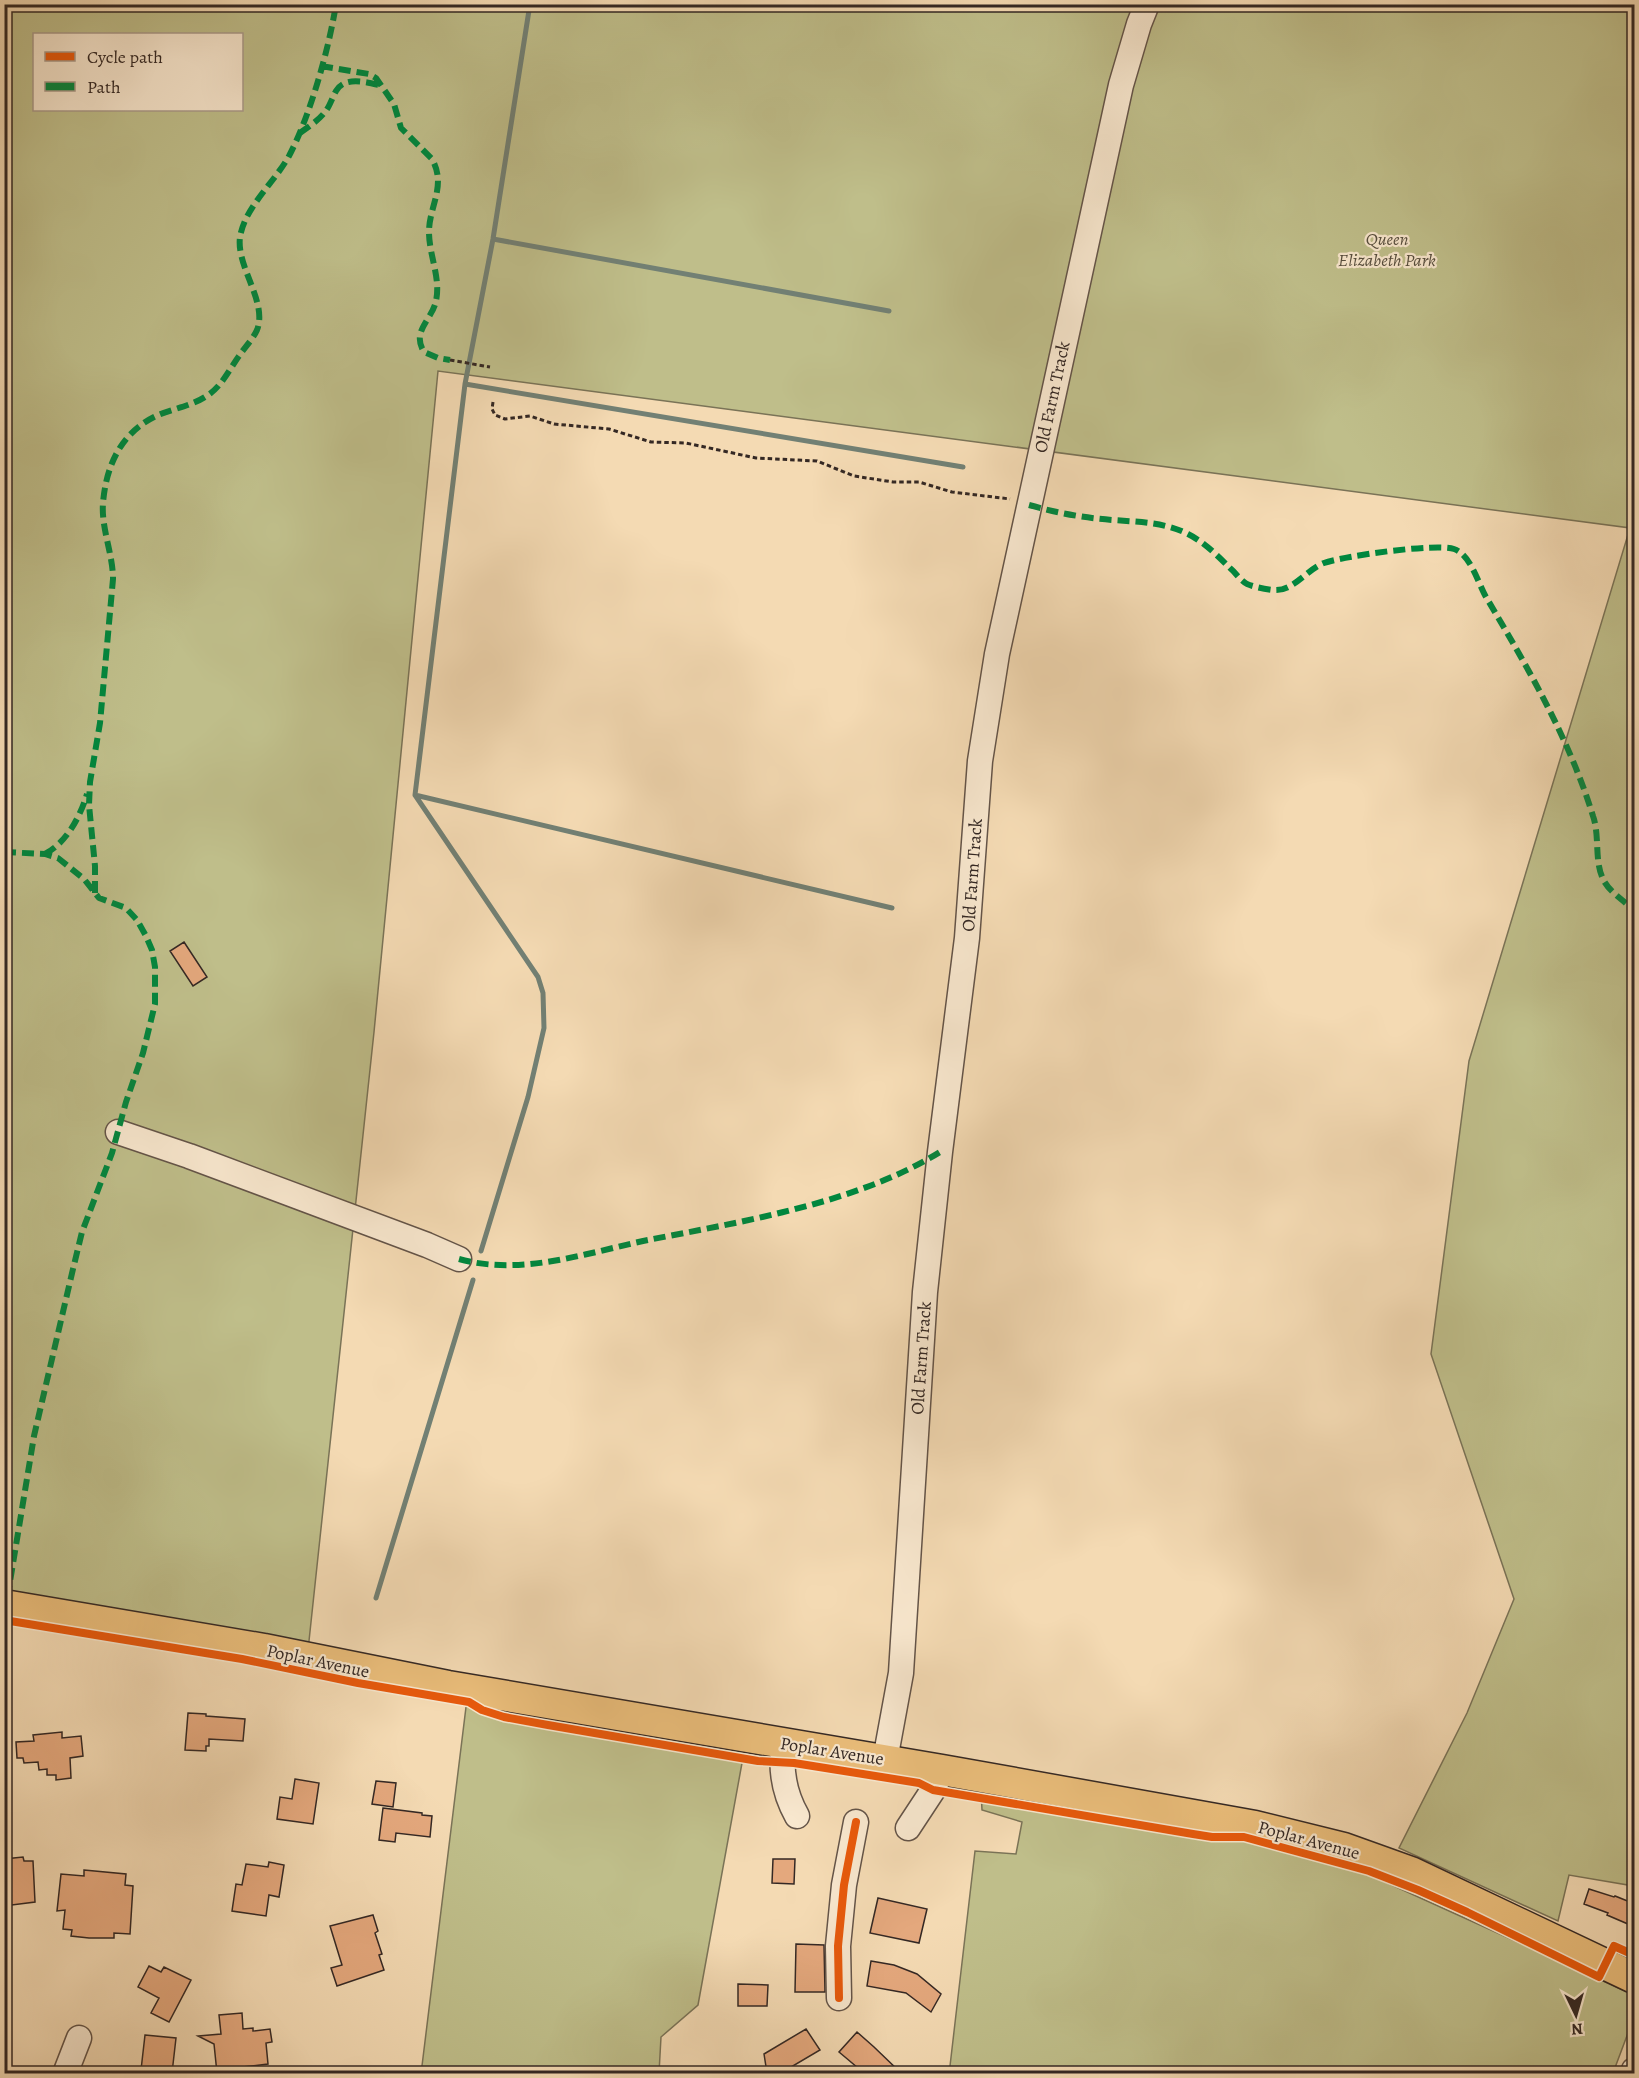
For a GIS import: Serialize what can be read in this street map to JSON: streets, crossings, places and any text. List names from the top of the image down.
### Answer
{
  "streets": {
    "main road": ["Poplar Avenue"],
    "street": ["Old Farm Track"]
  },
  "crossings": [
    ["Old Farm Track", "Poplar Avenue"]
  ],
  "parks": ["Queen Elizabeth Park"],
  "legend": ["Cycle path", "Path"],
  "north": "bottom"
}
